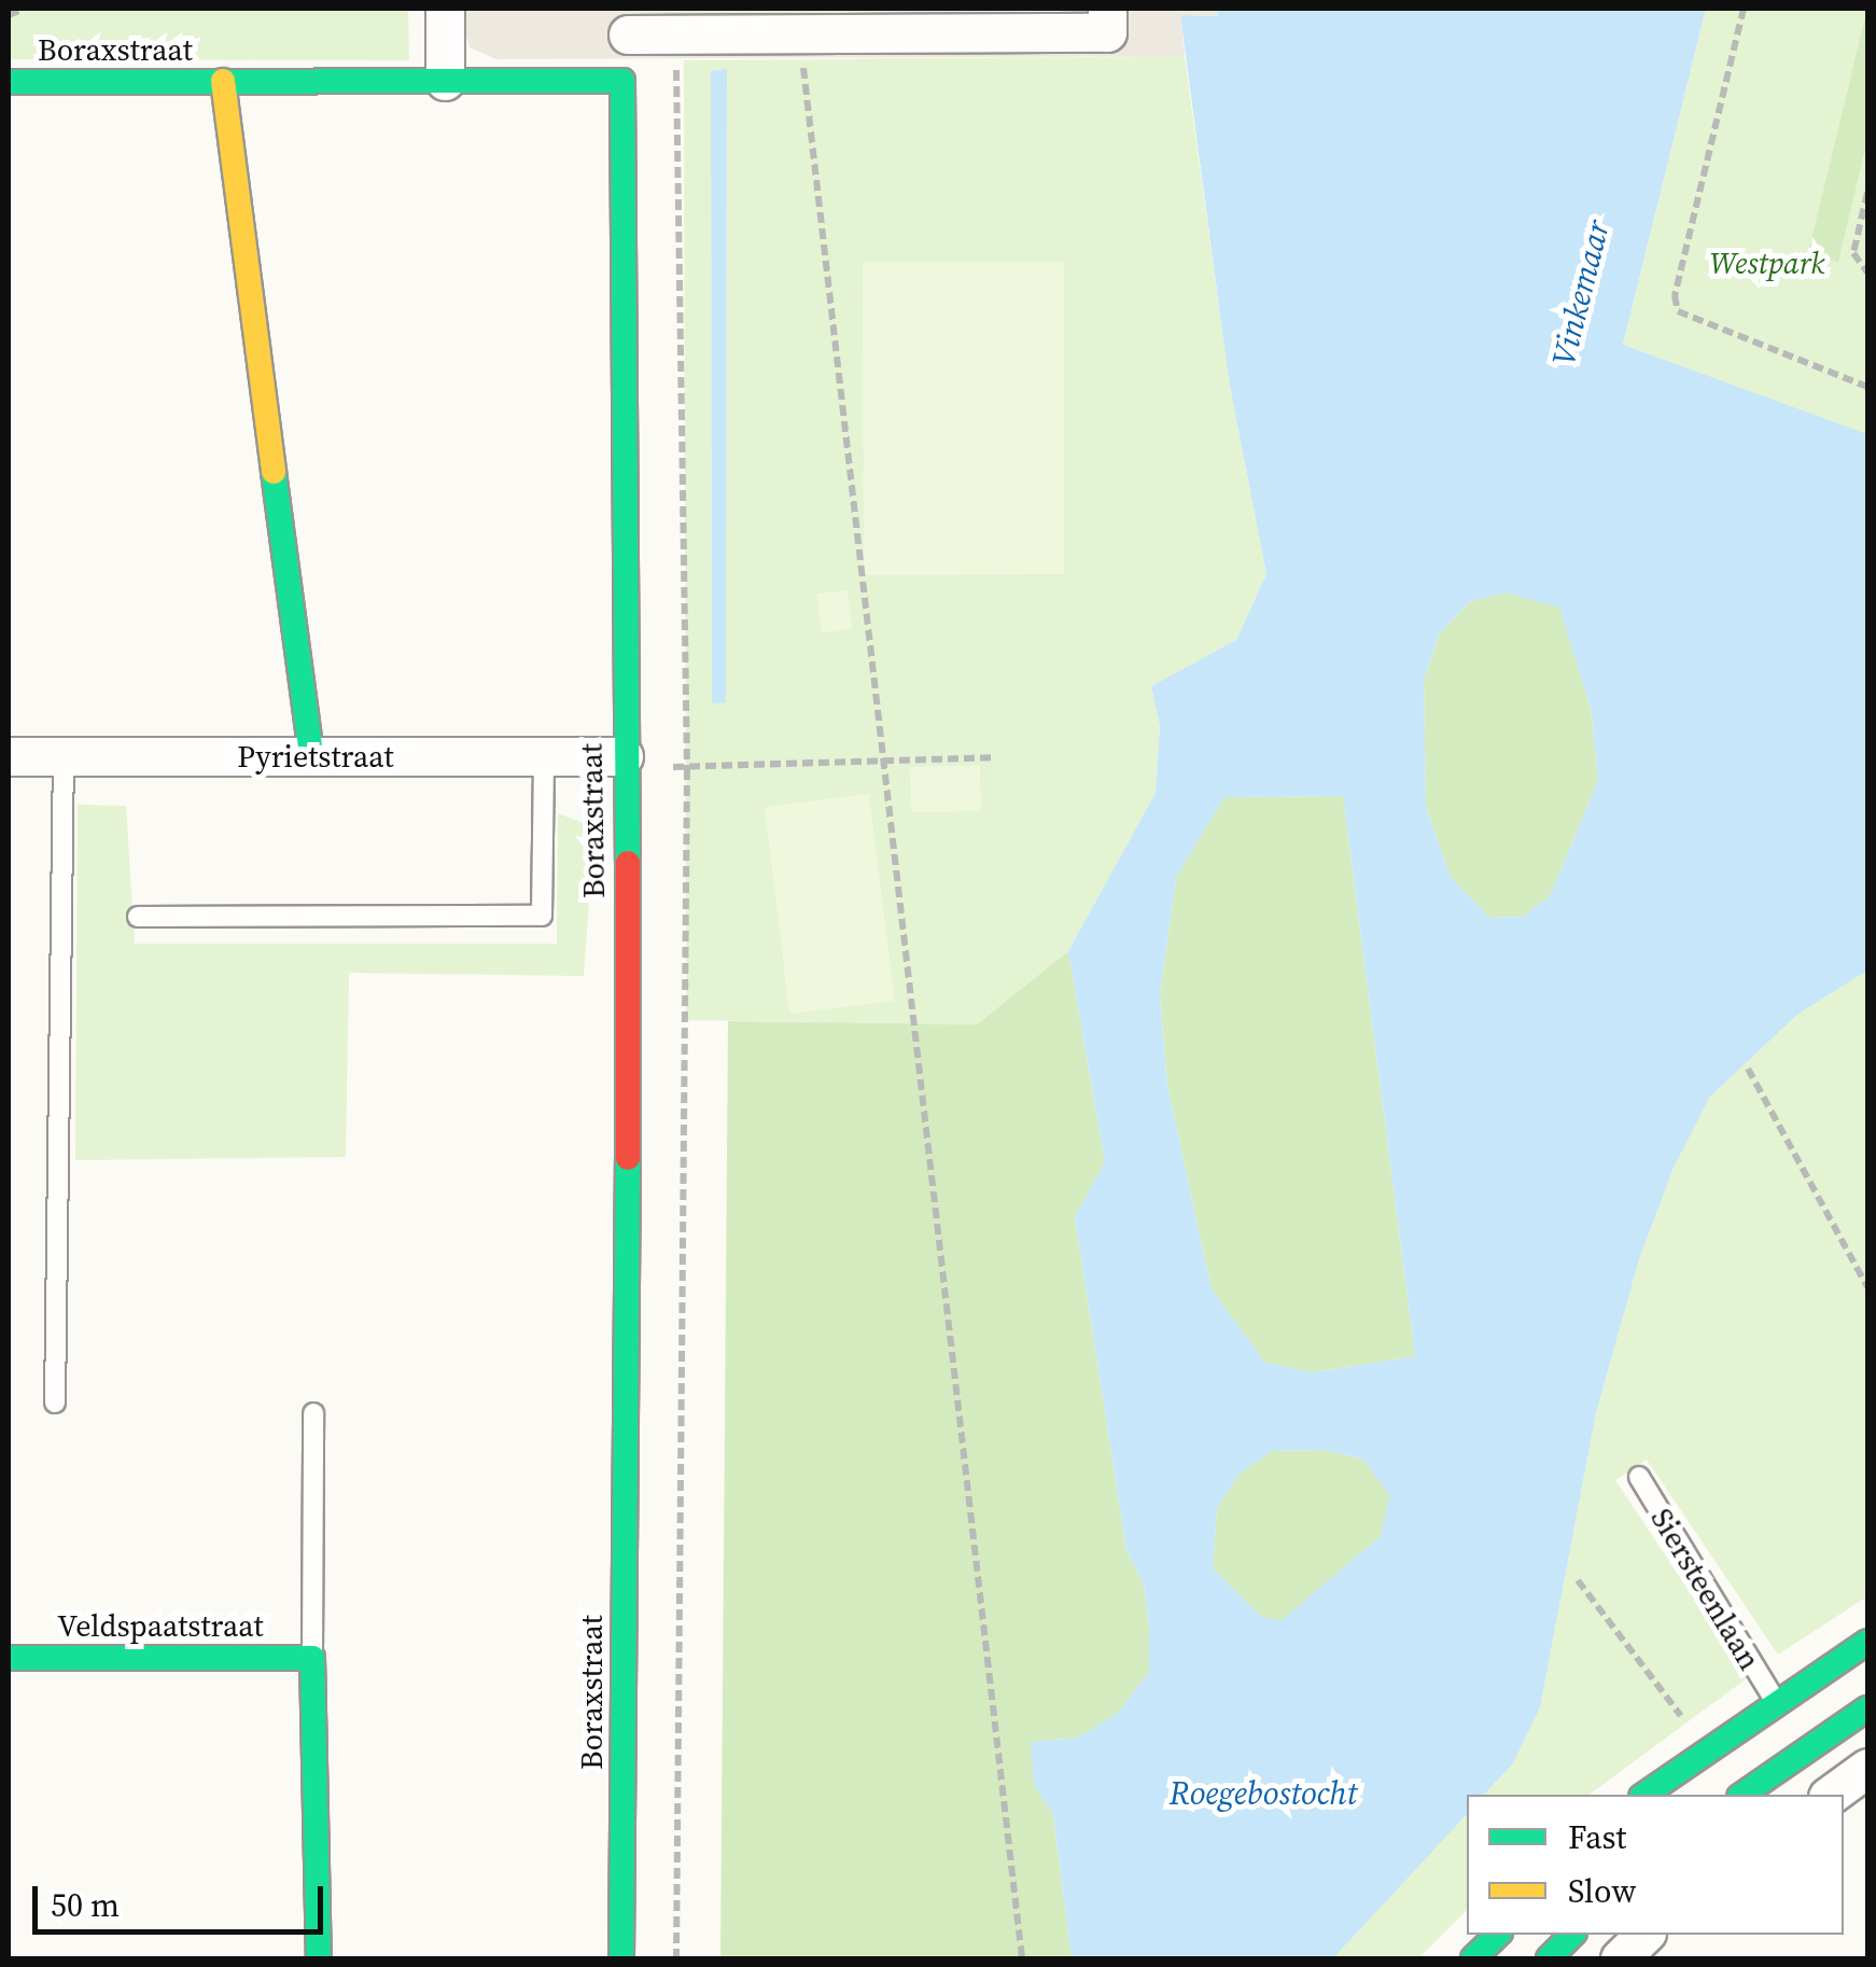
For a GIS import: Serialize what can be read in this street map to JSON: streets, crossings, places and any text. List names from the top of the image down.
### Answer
{
  "streets": {
    "street": [
      "Boraxstraat",
      "Pyrietstraat",
      "Siersteenlaan",
      "Veldspaatstraat"
    ]
  },
  "crossings": [
    ["Boraxstraat", "Pyrietstraat"]
  ],
  "water": ["Vinkemaar", "Roegebostocht"],
  "parks": ["Westpark"],
  "legend": ["Fast", "Slow"],
  "scale_bar": "50 m"
}
